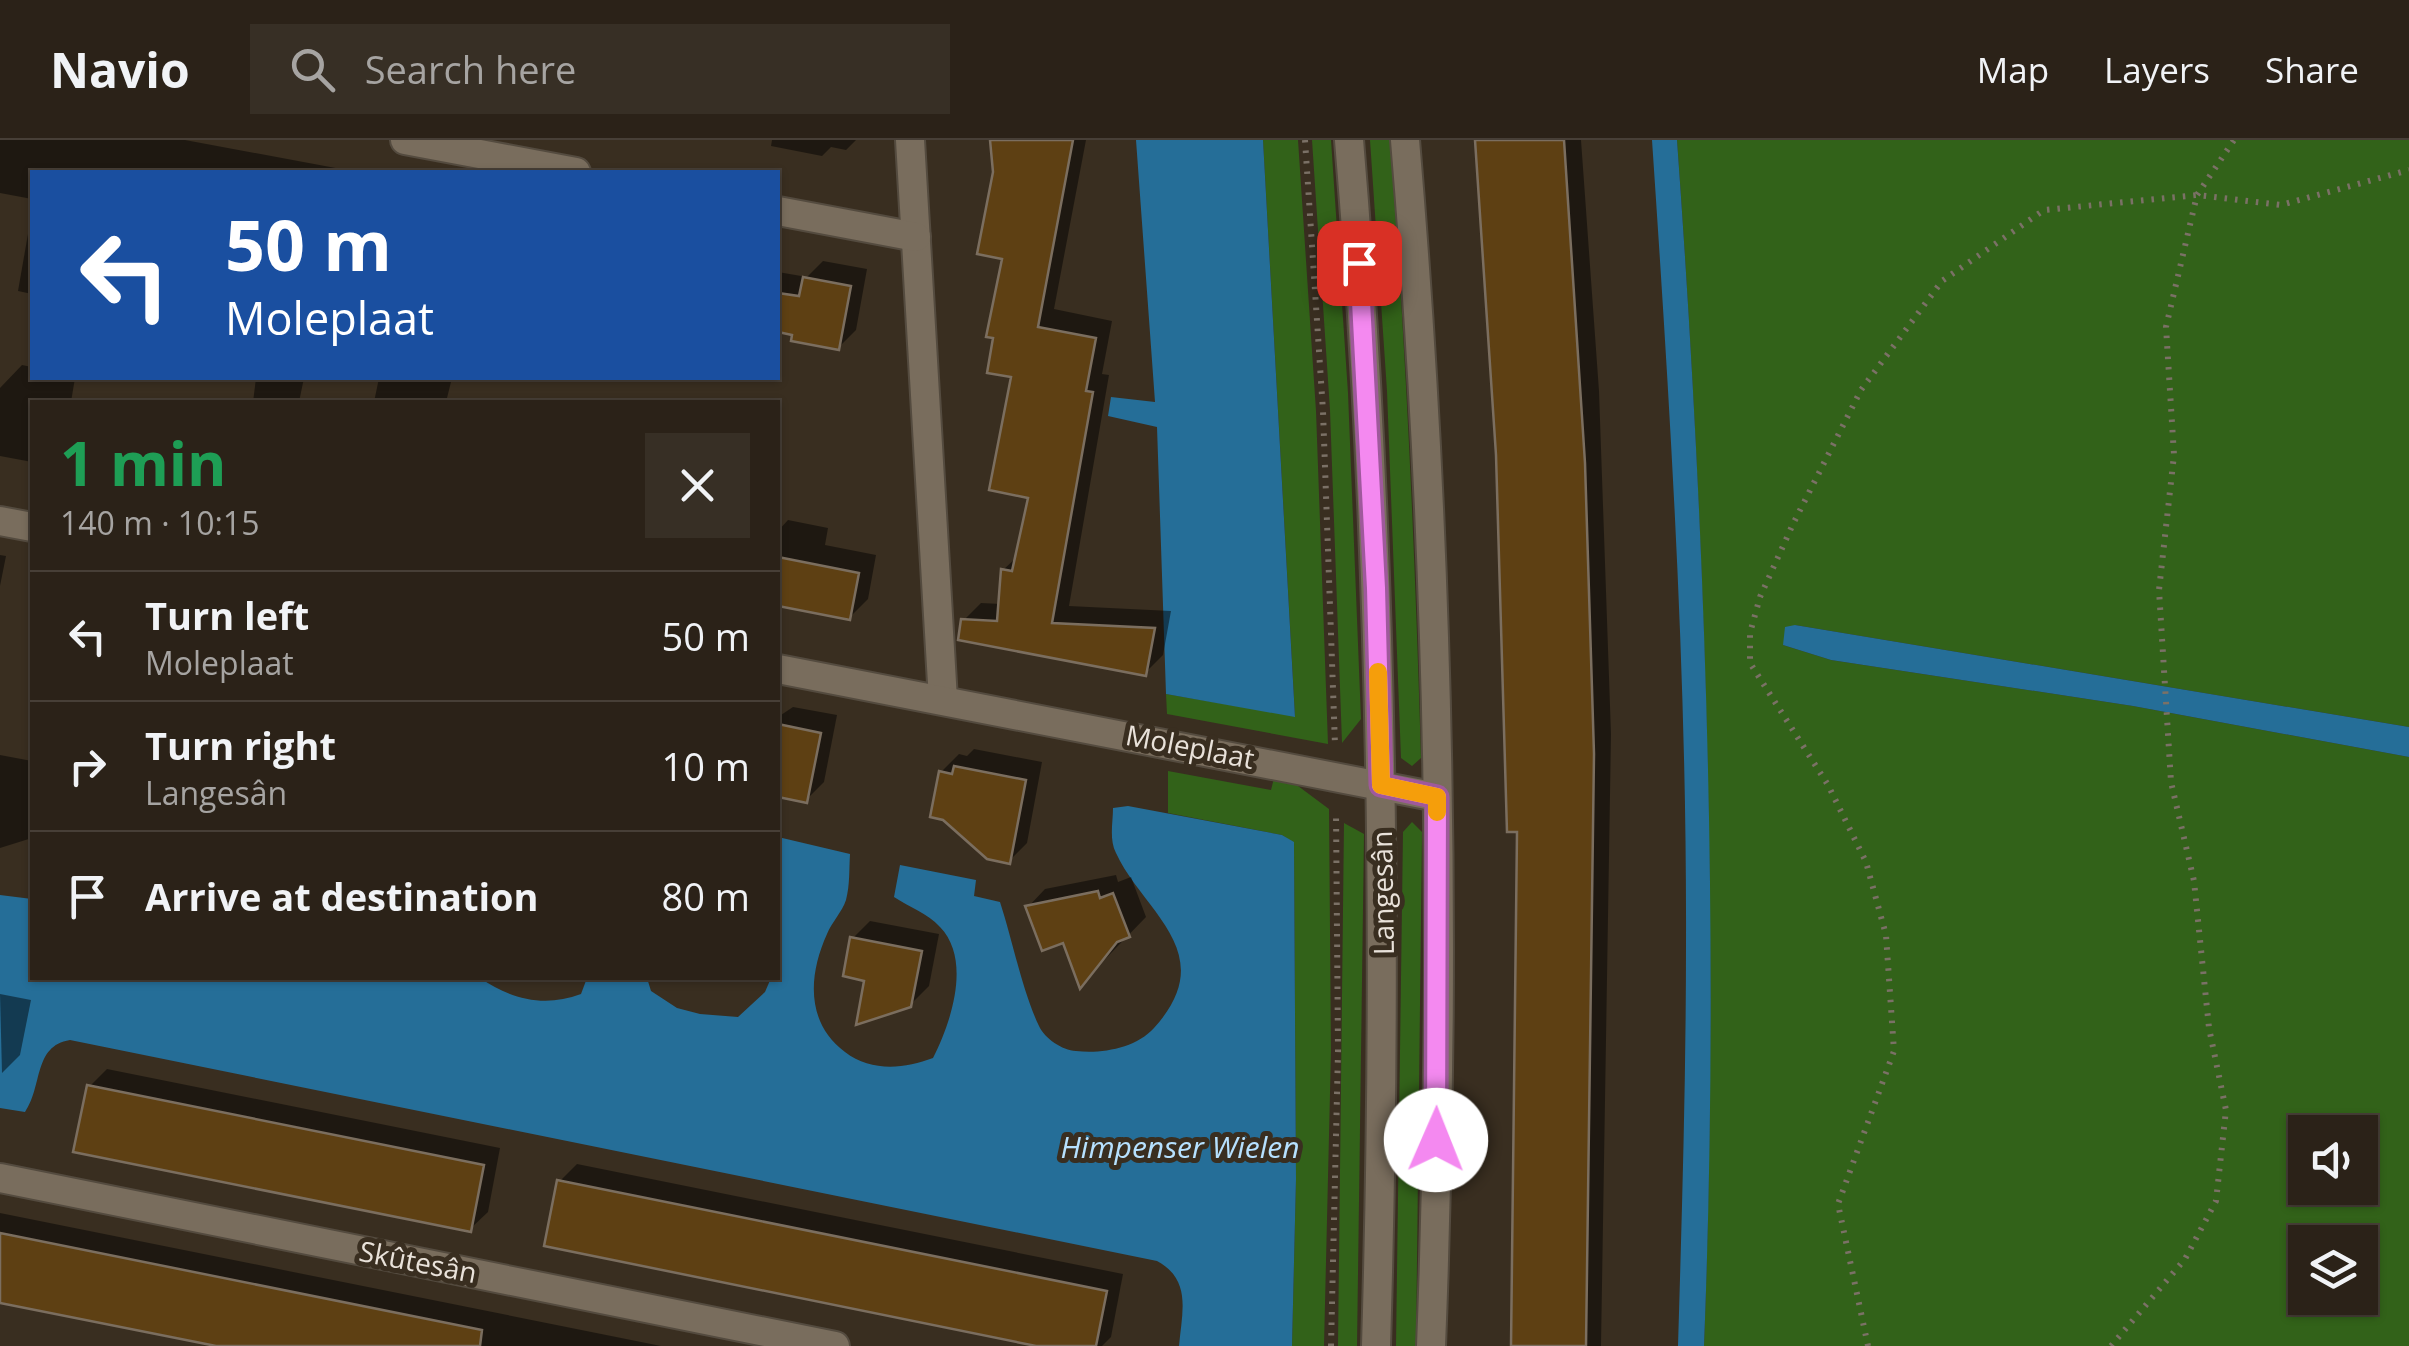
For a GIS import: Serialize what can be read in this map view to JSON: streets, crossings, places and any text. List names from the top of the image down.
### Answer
{
  "streets": {
    "street": ["Moleplaat", "Langesân", "Skûtesân"]
  },
  "crossings": [
    ["Moleplaat", "Langesân"]
  ],
  "water": ["Himpenser Wielen"],
  "page": {
    "header": "Navio",
    "search": "Search here",
    "nav": ["Map", "Layers", "Share"],
    "turn": ["50 m", "Moleplaat"],
    "heading": ["1 min", "140 m · 10:15"],
    "list": [
      {
        "name": "Turn left",
        "note": "Moleplaat",
        "value": "50 m"
      },
      {
        "name": "Turn right",
        "note": "Langesân",
        "value": "10 m"
      },
      {
        "name": "Arrive at destination",
        "value": "80 m"
      }
    ]
  }
}
